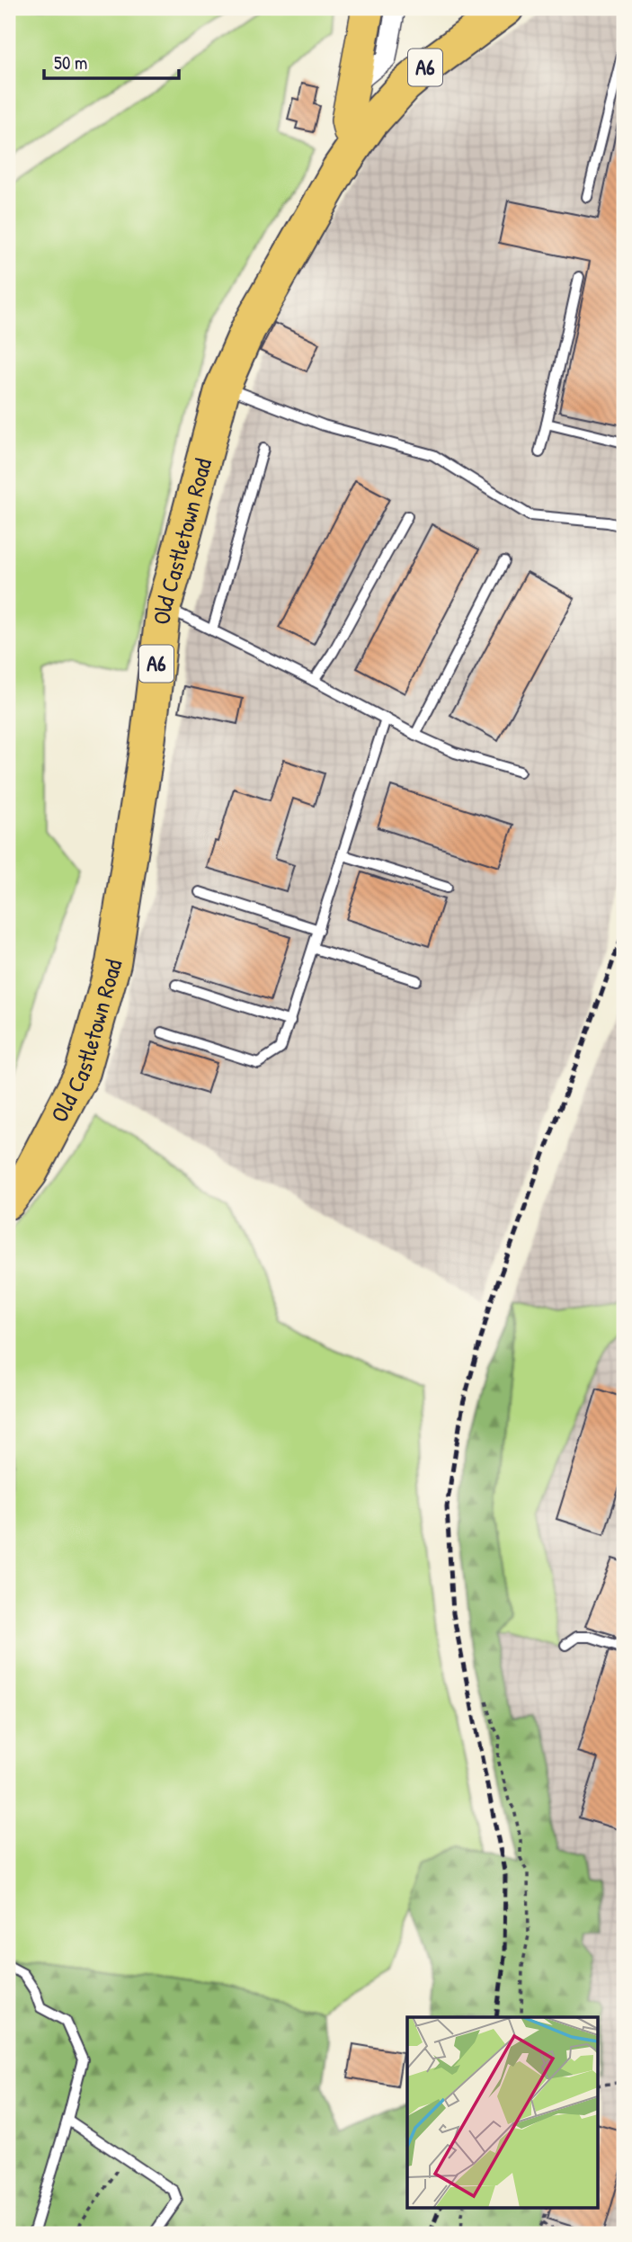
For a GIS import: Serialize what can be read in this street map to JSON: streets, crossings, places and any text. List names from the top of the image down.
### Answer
{
  "streets": {
    "highway": ["A6", "Old Castletown Road"]
  },
  "crossings": [
    ["A6", "Old Castletown Road"]
  ],
  "scale_bar": "50 m"
}
